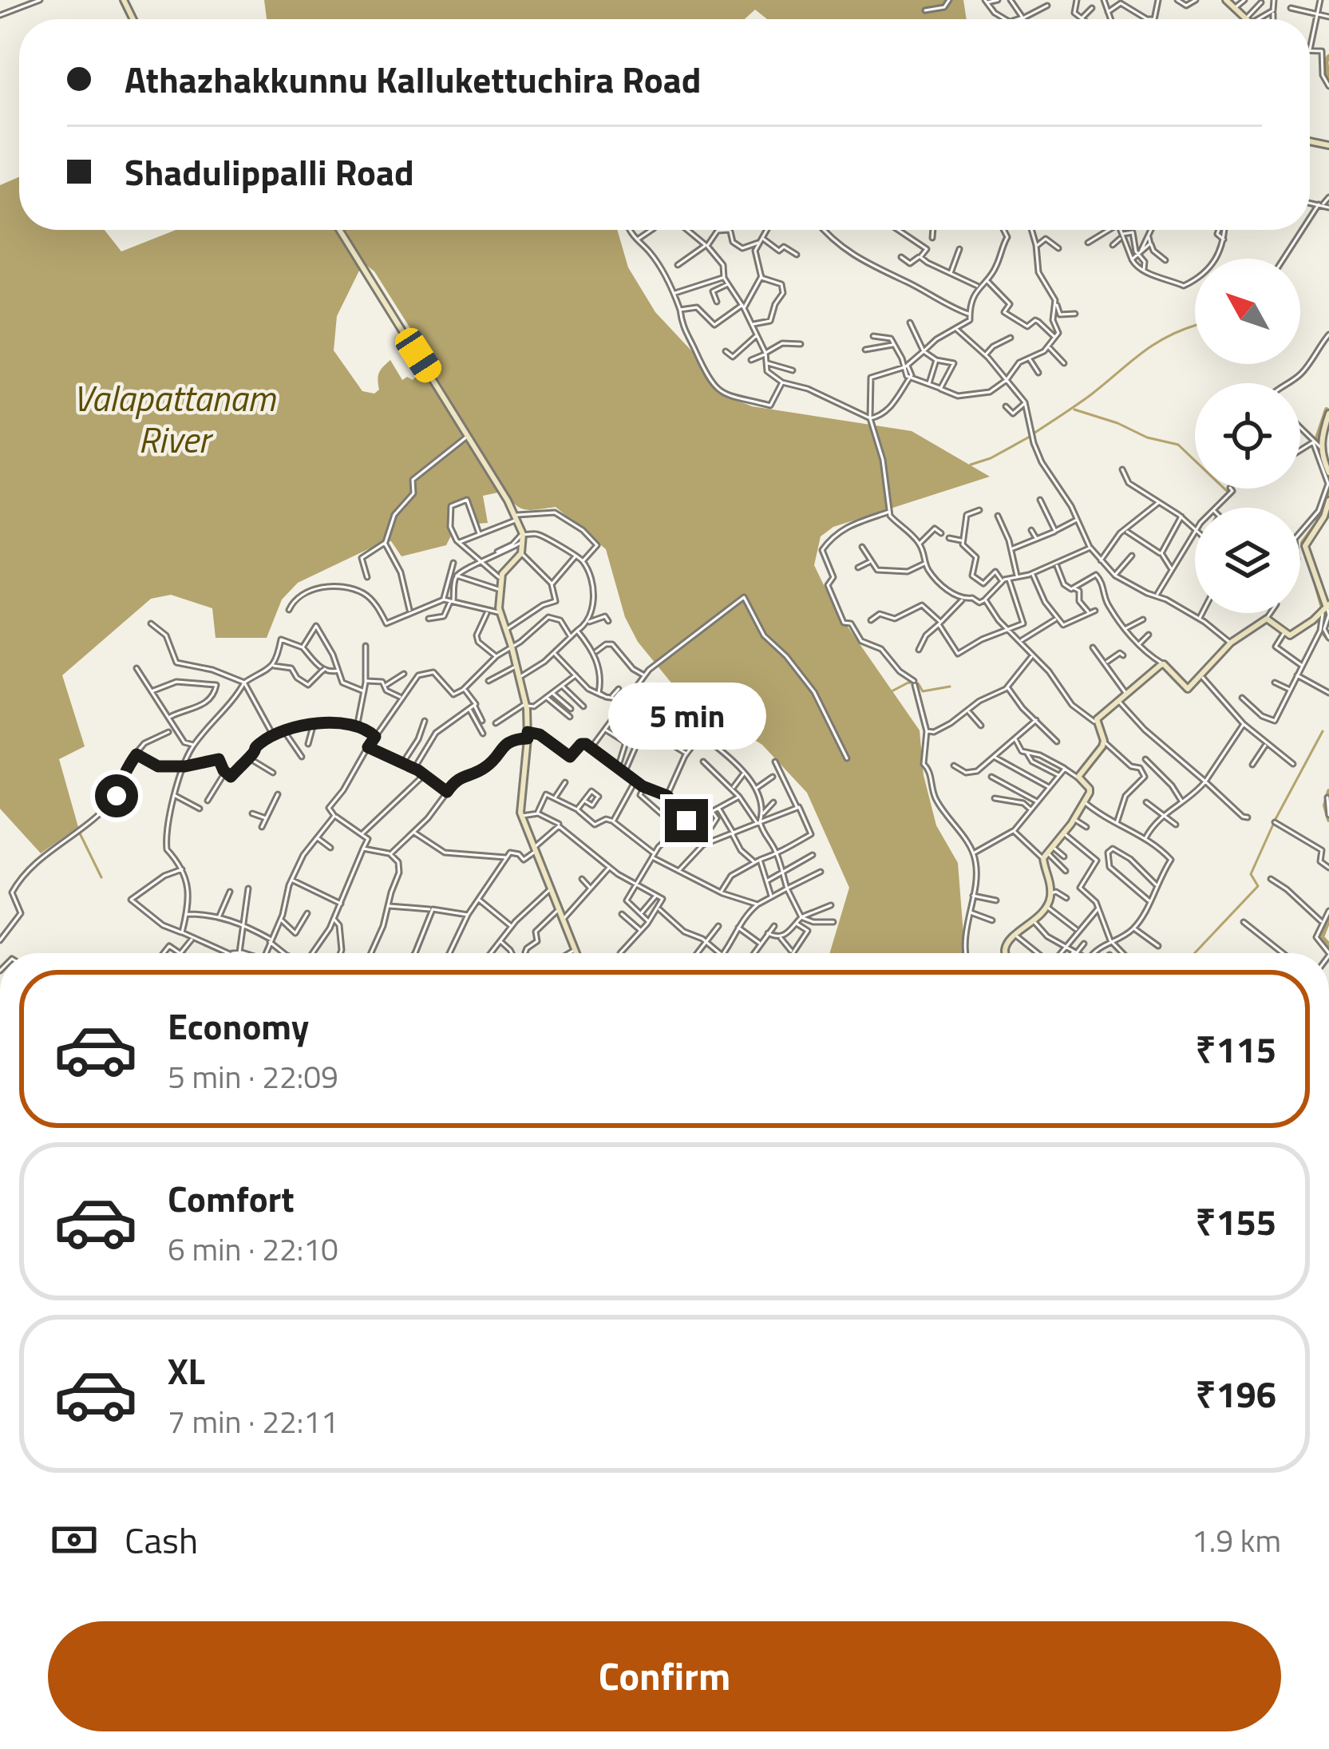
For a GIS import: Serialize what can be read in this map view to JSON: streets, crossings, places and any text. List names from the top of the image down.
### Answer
{
  "water": ["Valapattanam River"],
  "north": "top left",
  "page": {
    "banner": ["Athazhakkunnu Kallukettuchira Road", "Shadulippalli Road"],
    "bubble": "5 min",
    "list": [
      {
        "name": "Economy",
        "note": "5 min · 22:09",
        "value": "₹115"
      },
      {
        "name": "Comfort",
        "note": "6 min · 22:10",
        "value": "₹155"
      },
      {
        "name": "XL",
        "note": "7 min · 22:11",
        "value": "₹196"
      }
    ],
    "pay": ["Cash", "1.9 km"],
    "buttons": "Confirm"
  }
}
